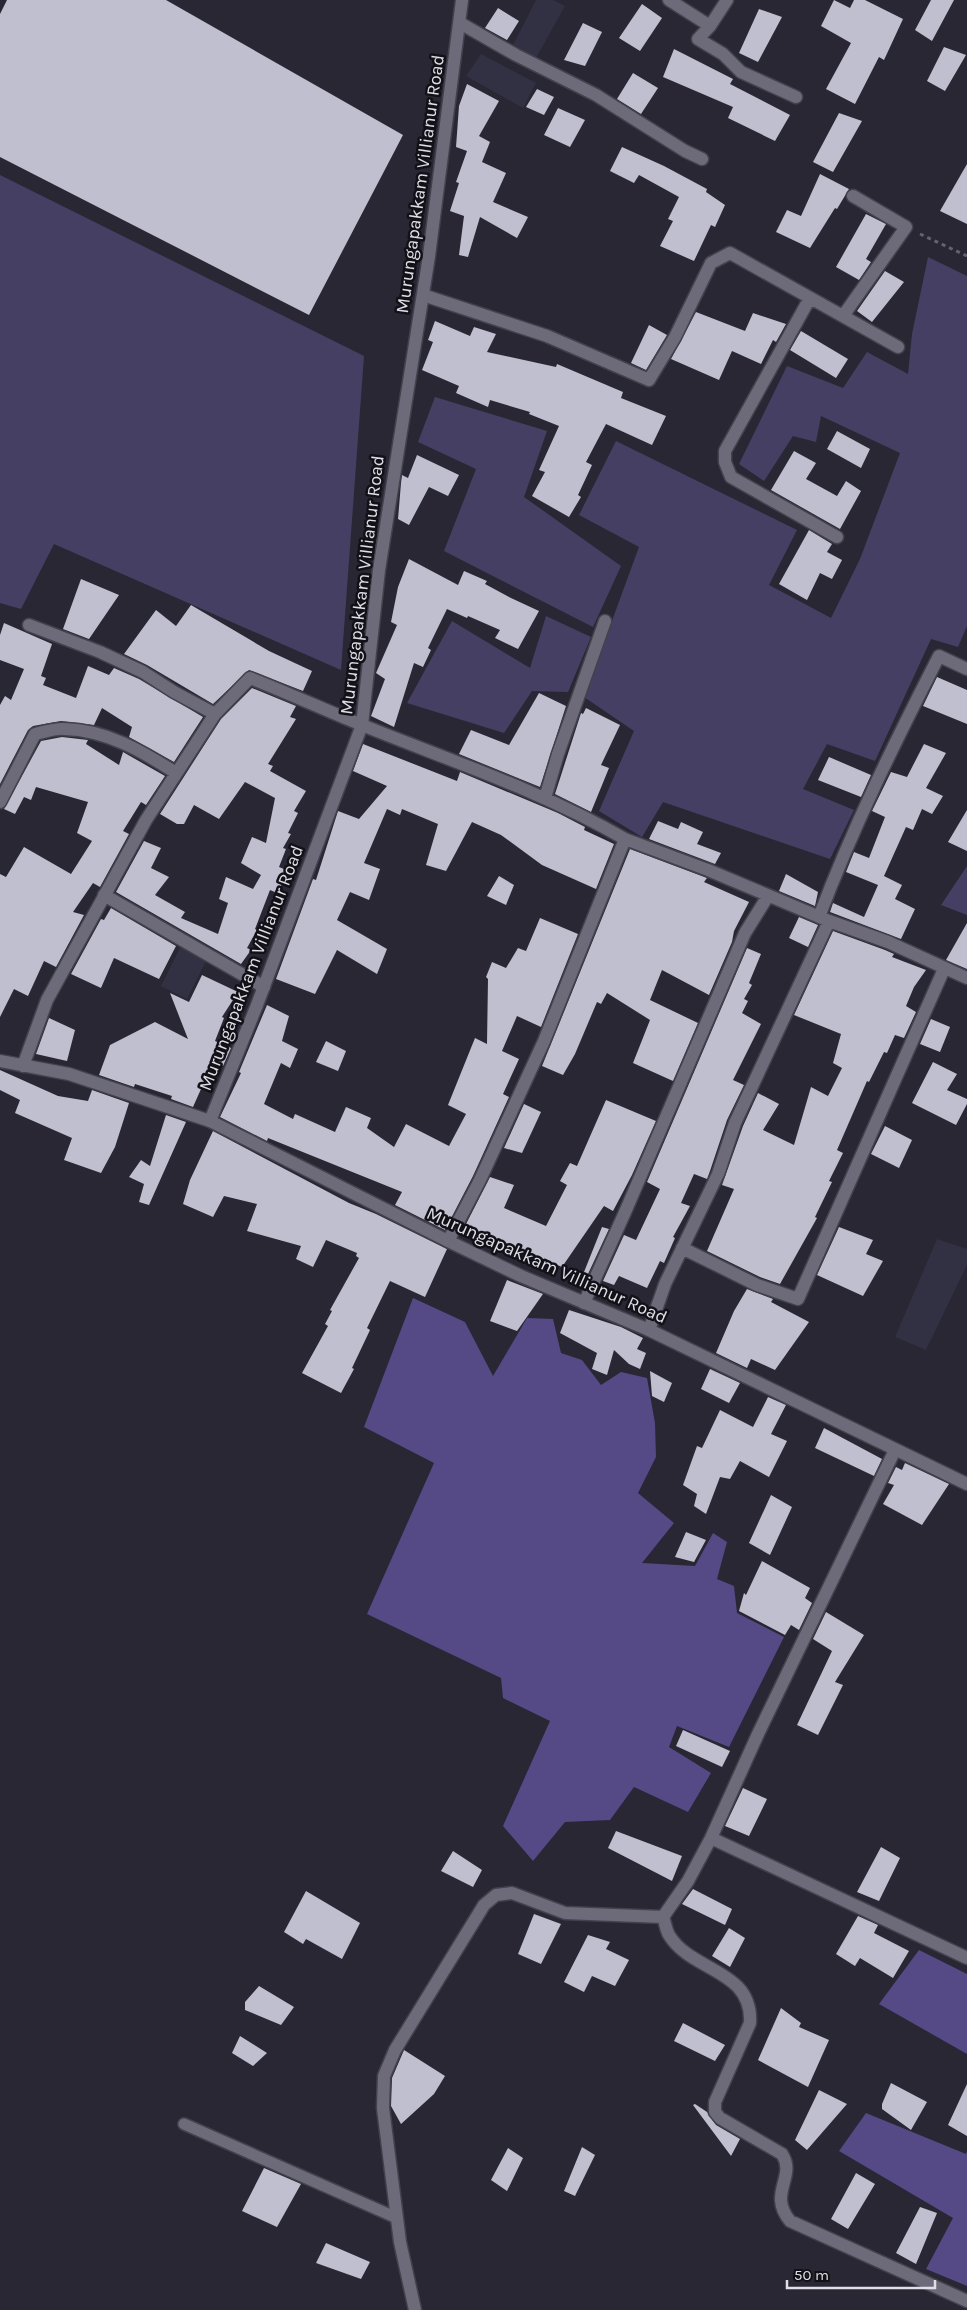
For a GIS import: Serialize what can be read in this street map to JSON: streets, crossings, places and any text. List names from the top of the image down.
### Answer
{
  "streets": {
    "street": ["Murungapakkam Villianur Road"]
  },
  "scale_bar": "50 m"
}
